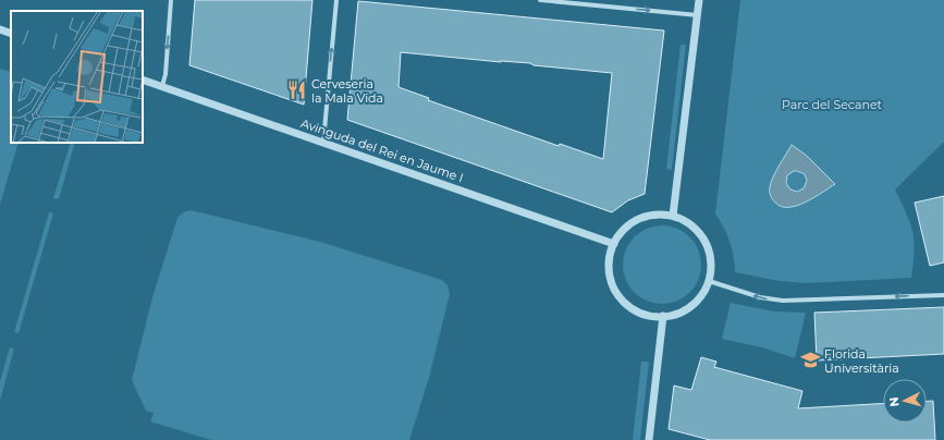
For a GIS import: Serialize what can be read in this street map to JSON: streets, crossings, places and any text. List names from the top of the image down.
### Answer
{
  "streets": {
    "street": ["Avinguda del Rei en Jaume I"]
  },
  "parks": ["Parc del Secanet"],
  "places": {
    "restaurant": ["Cerveseria la Mala Vida"],
    "school or university": ["Florida Universitària"]
  },
  "north": "left"
}
